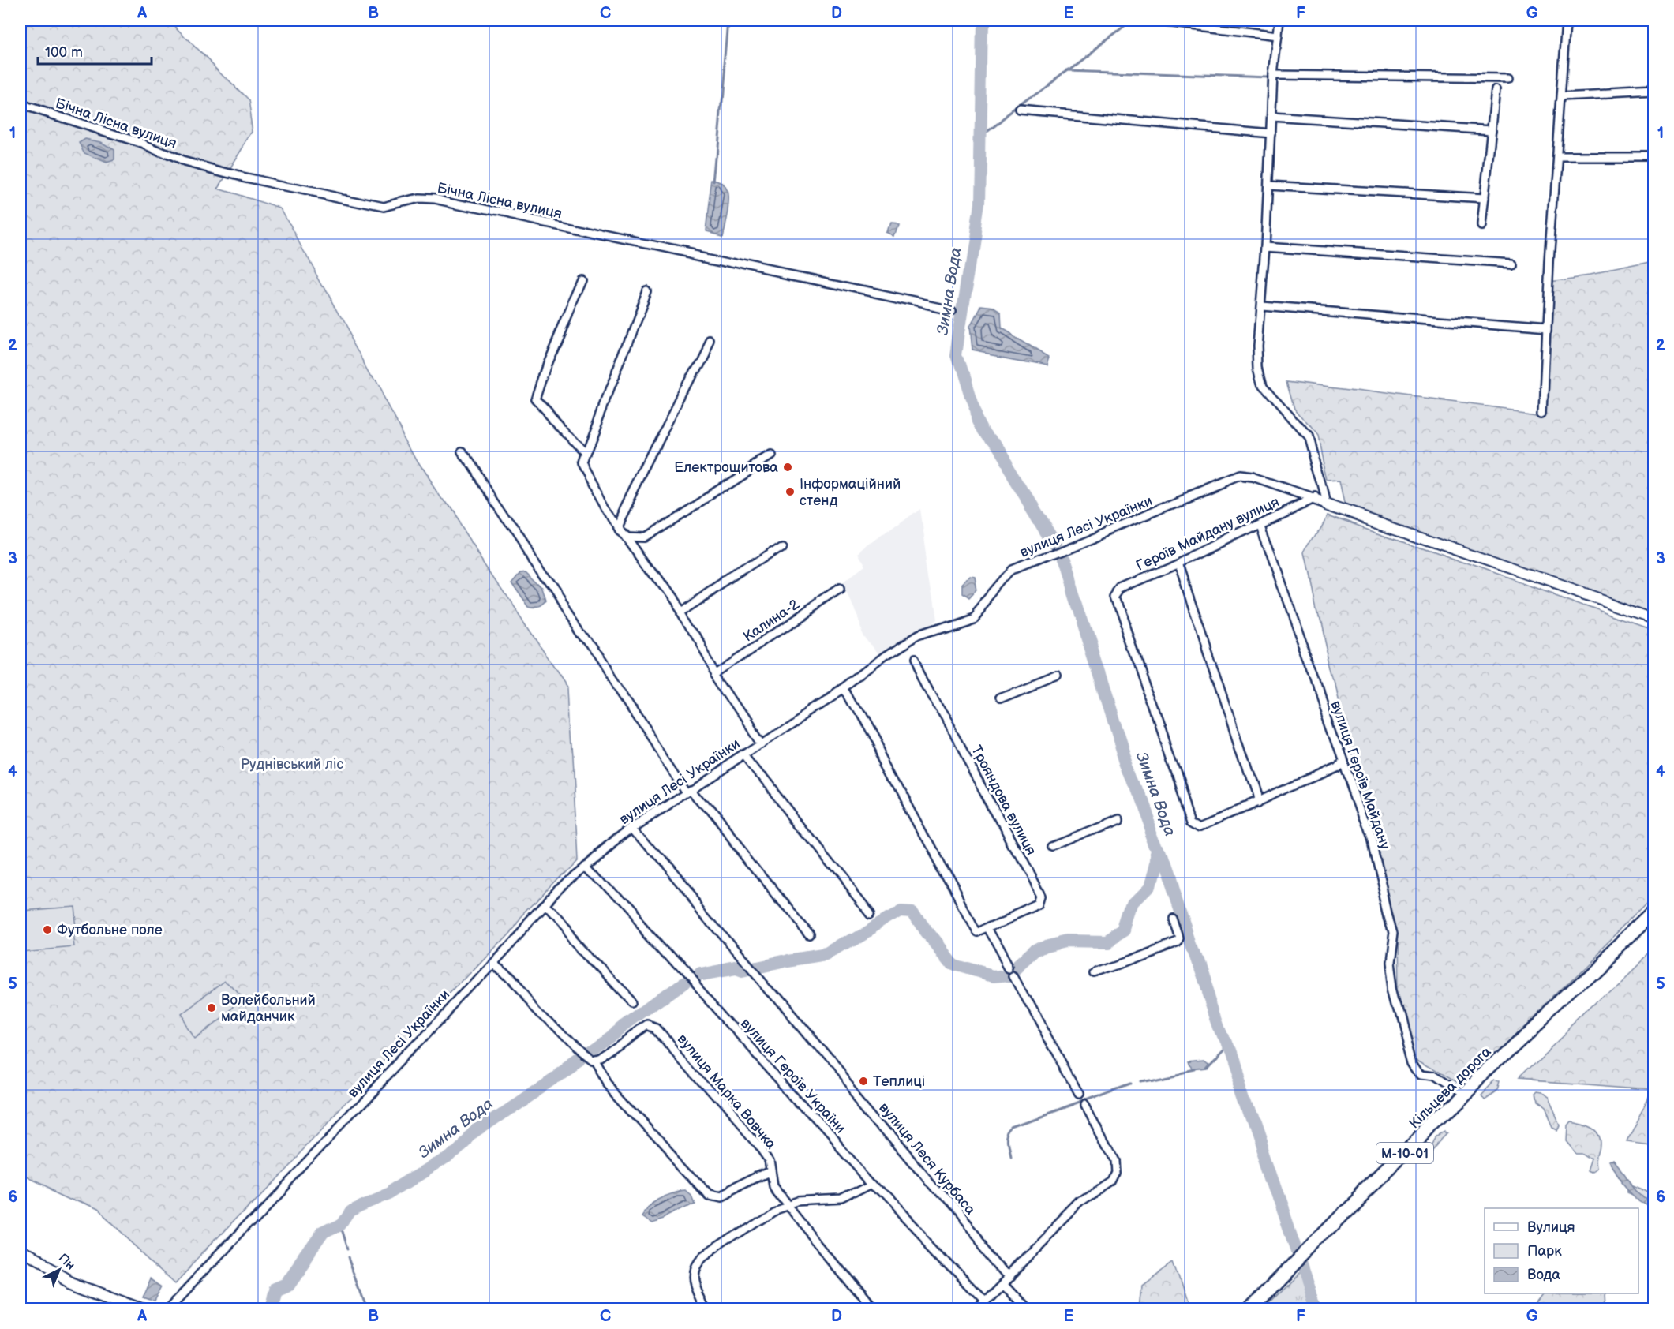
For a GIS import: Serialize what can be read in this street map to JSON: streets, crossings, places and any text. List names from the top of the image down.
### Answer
{
  "streets": {
    "highway": ["Кільцева дорога", "М-10-01"],
    "street": [
      "Бічна Лісна вулиця",
      "вулиця Лесі Українки",
      "Героїв Майдану вулиця",
      "Калина-2",
      "вулиця Героїв Майдану",
      "Трояндова вулиця",
      "вулиця Героїв України",
      "вулиця Марка Вовчка",
      "вулиця Леся Курбаса"
    ]
  },
  "crossings": [
    ["вулиця Лесі Українки", "Героїв Майдану вулиця"],
    ["вулиця Лесі Українки", "вулиця Героїв України"],
    ["вулиця Лесі Українки", "вулиця Леся Курбаса"],
    ["Героїв Майдану вулиця", "вулиця Героїв Майдану"],
    ["вулиця Героїв Майдану", "Кільцева дорога"]
  ],
  "water": ["Зимна Вода"],
  "parks": ["Руднівський ліс"],
  "places": [
    "Електрощитова",
    "Інформаційний стенд",
    "Футбольне поле",
    "Волейбольний майданчик",
    "Теплиці"
  ],
  "legend": ["Вулиця", "Парк", "Вода"],
  "scale_bar": "100 m",
  "north": "top right",
  "grid": {
    "columns": [
      "A",
      "B",
      "C",
      "D",
      "E",
      "F",
      "G"
    ],
    "rows": [
      "1",
      "2",
      "3",
      "4",
      "5",
      "6"
    ]
  }
}
